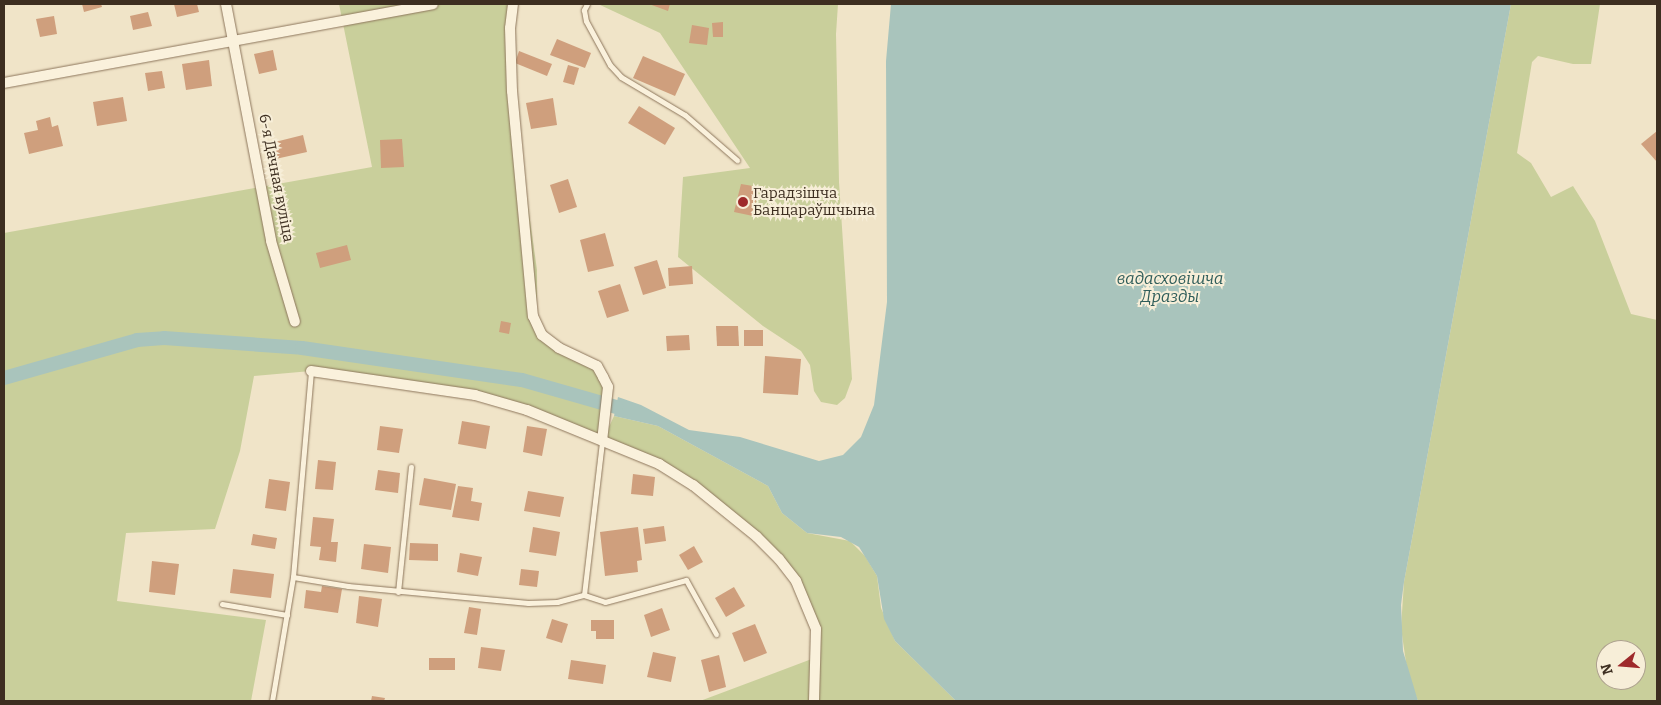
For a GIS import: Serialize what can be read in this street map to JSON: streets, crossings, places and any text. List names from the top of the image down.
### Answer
{
  "streets": {
    "street": ["6-я Дачная вуліца"]
  },
  "water": ["вадасховішча Дразды"],
  "places": ["Гарадзішча Банцараўшчына"],
  "north": "left"
}
